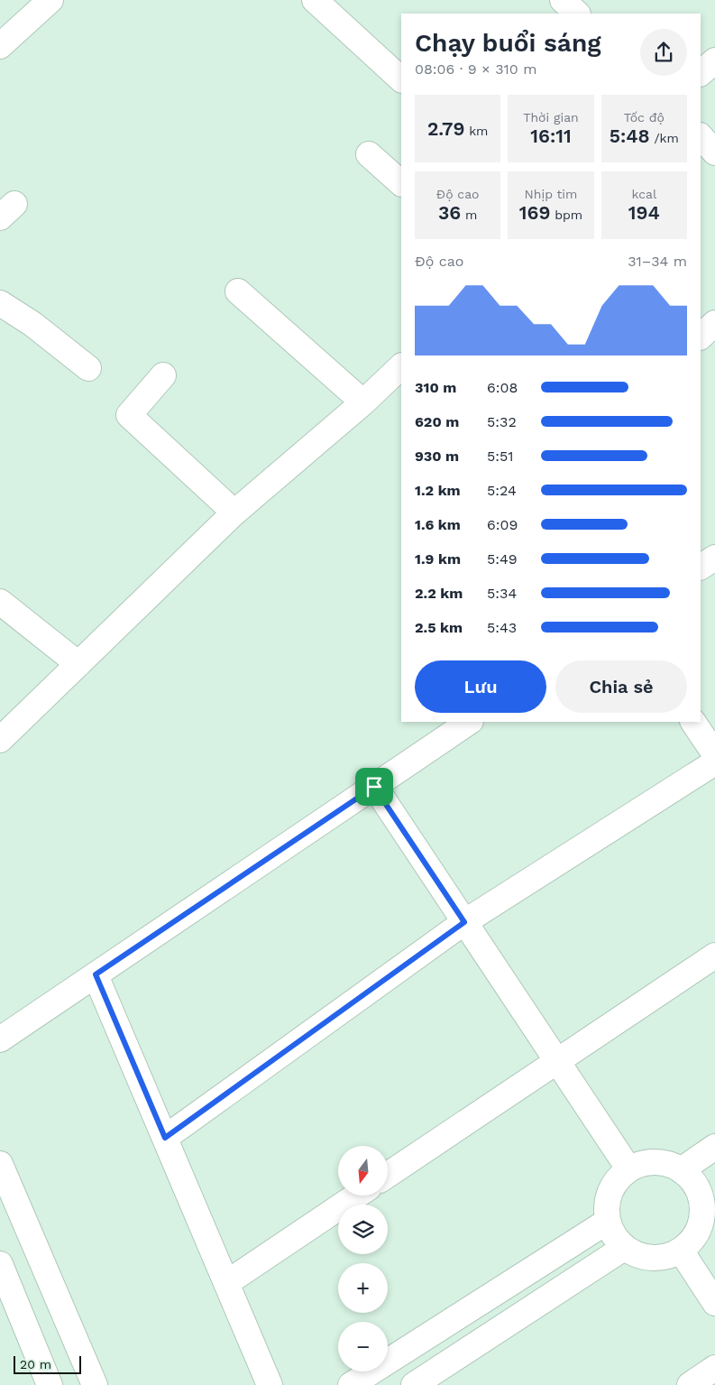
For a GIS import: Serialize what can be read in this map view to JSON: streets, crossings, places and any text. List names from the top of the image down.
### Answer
{
  "scale_bar": "20 m",
  "north": "bottom",
  "page": {
    "heading": ["Chạy buổi sáng", "08:06 · 9 × 310 m"],
    "stats": [
      ["2.79 km"],
      ["Thời gian", "16:11"],
      ["Tốc độ", "5:48 /km"],
      ["Độ cao", "36 m"],
      ["Nhịp tim", "169 bpm"],
      ["kcal", "194"]
    ],
    "chart": ["Độ cao", "31–34 m"],
    "list": [
      {
        "name": "310 m",
        "note": "6:08"
      },
      {
        "name": "620 m",
        "note": "5:32"
      },
      {
        "name": "930 m",
        "note": "5:51"
      },
      {
        "name": "1.2 km",
        "note": "5:24"
      },
      {
        "name": "1.6 km",
        "note": "6:09"
      },
      {
        "name": "1.9 km",
        "note": "5:49"
      },
      {
        "name": "2.2 km",
        "note": "5:34"
      },
      {
        "name": "2.5 km",
        "note": "5:43"
      }
    ],
    "buttons": ["Lưu", "Chia sẻ"],
    "map_buttons": ["+", "−"],
    "scale": "20 m"
  }
}
